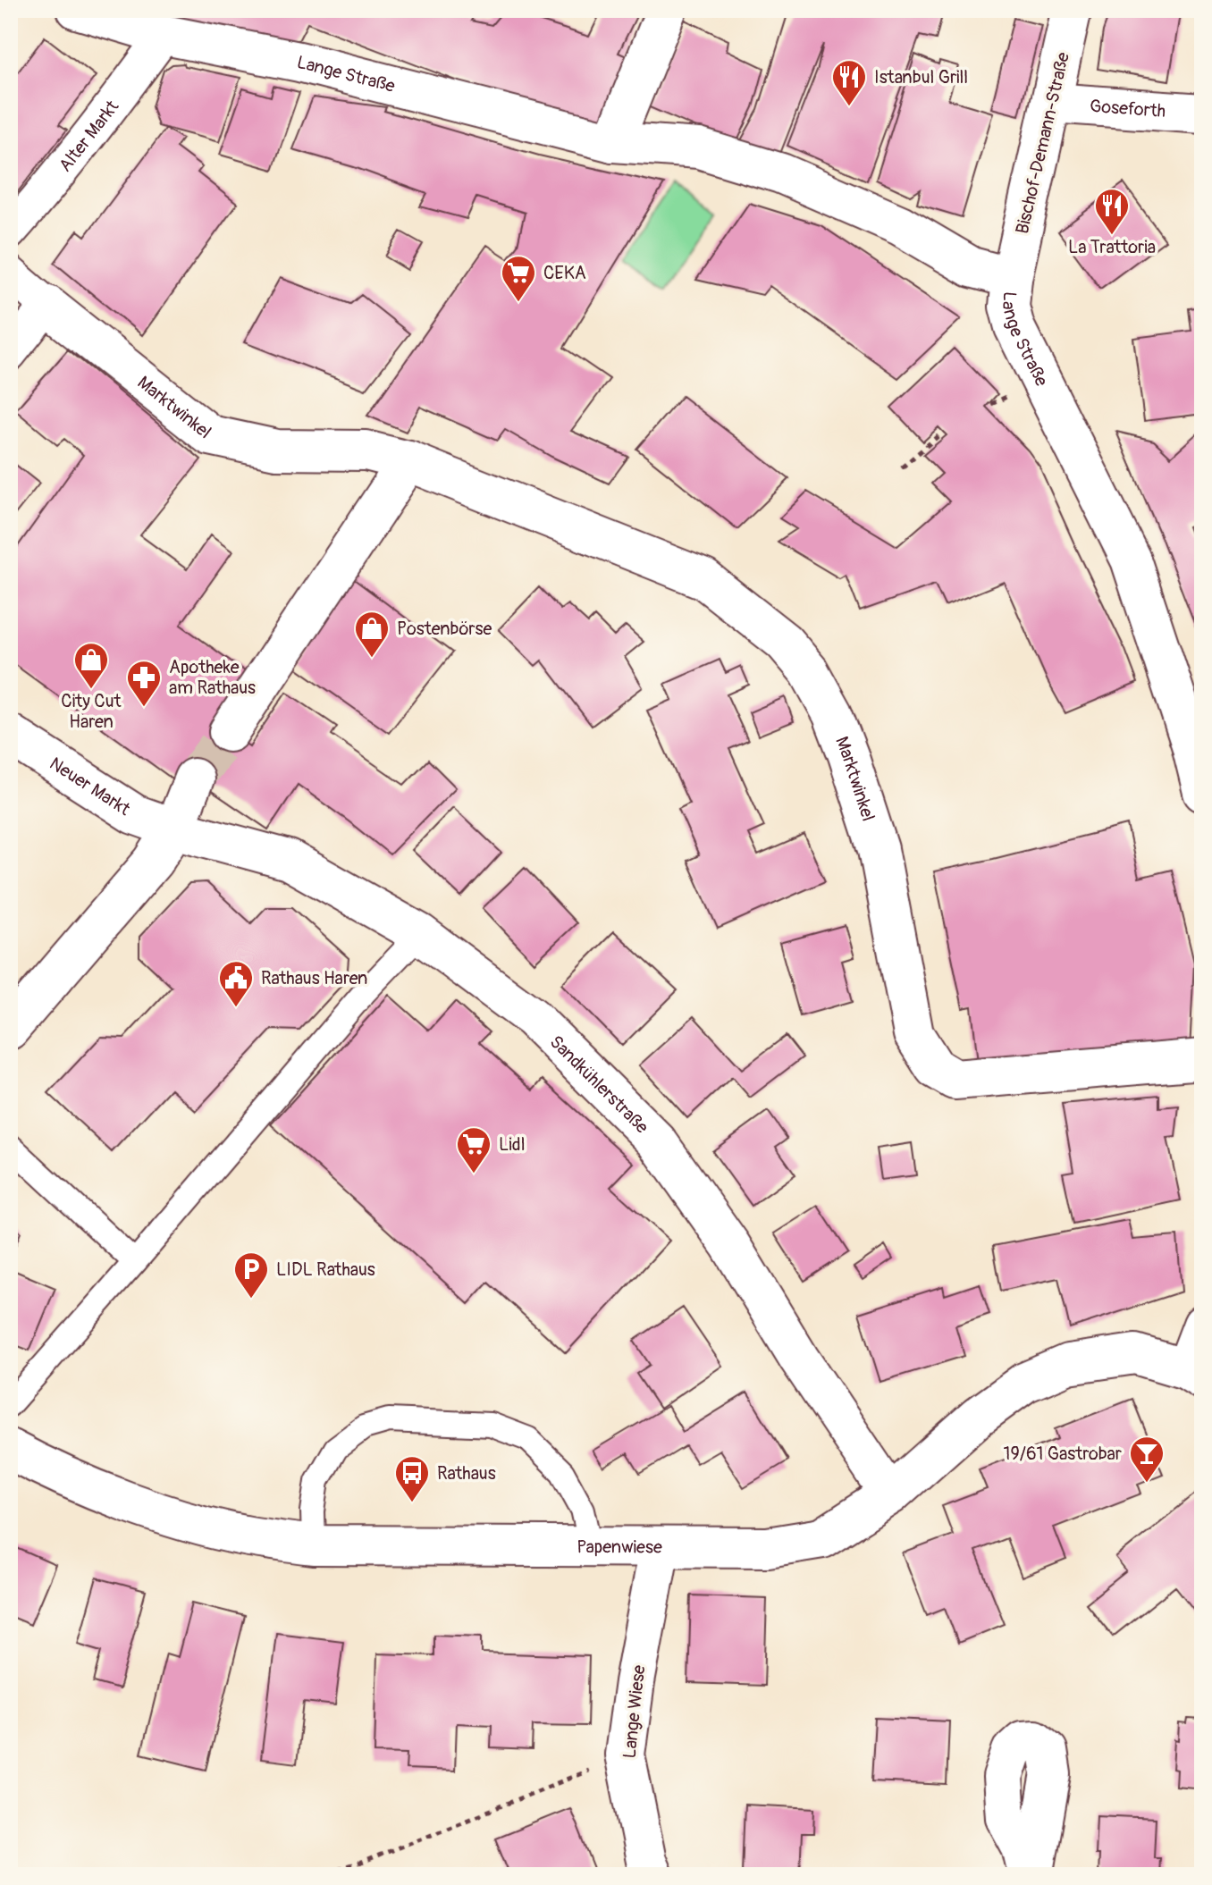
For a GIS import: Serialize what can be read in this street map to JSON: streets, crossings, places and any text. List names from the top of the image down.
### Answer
{
  "streets": {
    "street": [
      "Lange Straße",
      "Goseforth",
      "Alter Markt",
      "Bischof-Demann-Straße",
      "Marktwinkel",
      "Neuer Markt",
      "Sandkühlerstraße",
      "Papenwiese",
      "Lange Wiese"
    ]
  },
  "crossings": [
    ["Lange Straße", "Alter Markt"],
    ["Lange Straße", "Bischof-Demann-Straße"],
    ["Goseforth", "Bischof-Demann-Straße"],
    ["Neuer Markt", "Sandkühlerstraße"],
    ["Sandkühlerstraße", "Papenwiese"],
    ["Papenwiese", "Lange Wiese"]
  ],
  "places": {
    "restaurant": ["Istanbul Grill", "La Trattoria"],
    "supermarket": ["CEKA", "Lidl"],
    "shop": ["Postenbörse", "City Cut Haren"],
    "pharmacy": ["Apotheke am Rathaus"],
    "public building": ["Rathaus Haren"],
    "parking": ["LIDL Rathaus"],
    "bar": ["19/61 Gastrobar"],
    "bus stop": ["Rathaus"]
  }
}
